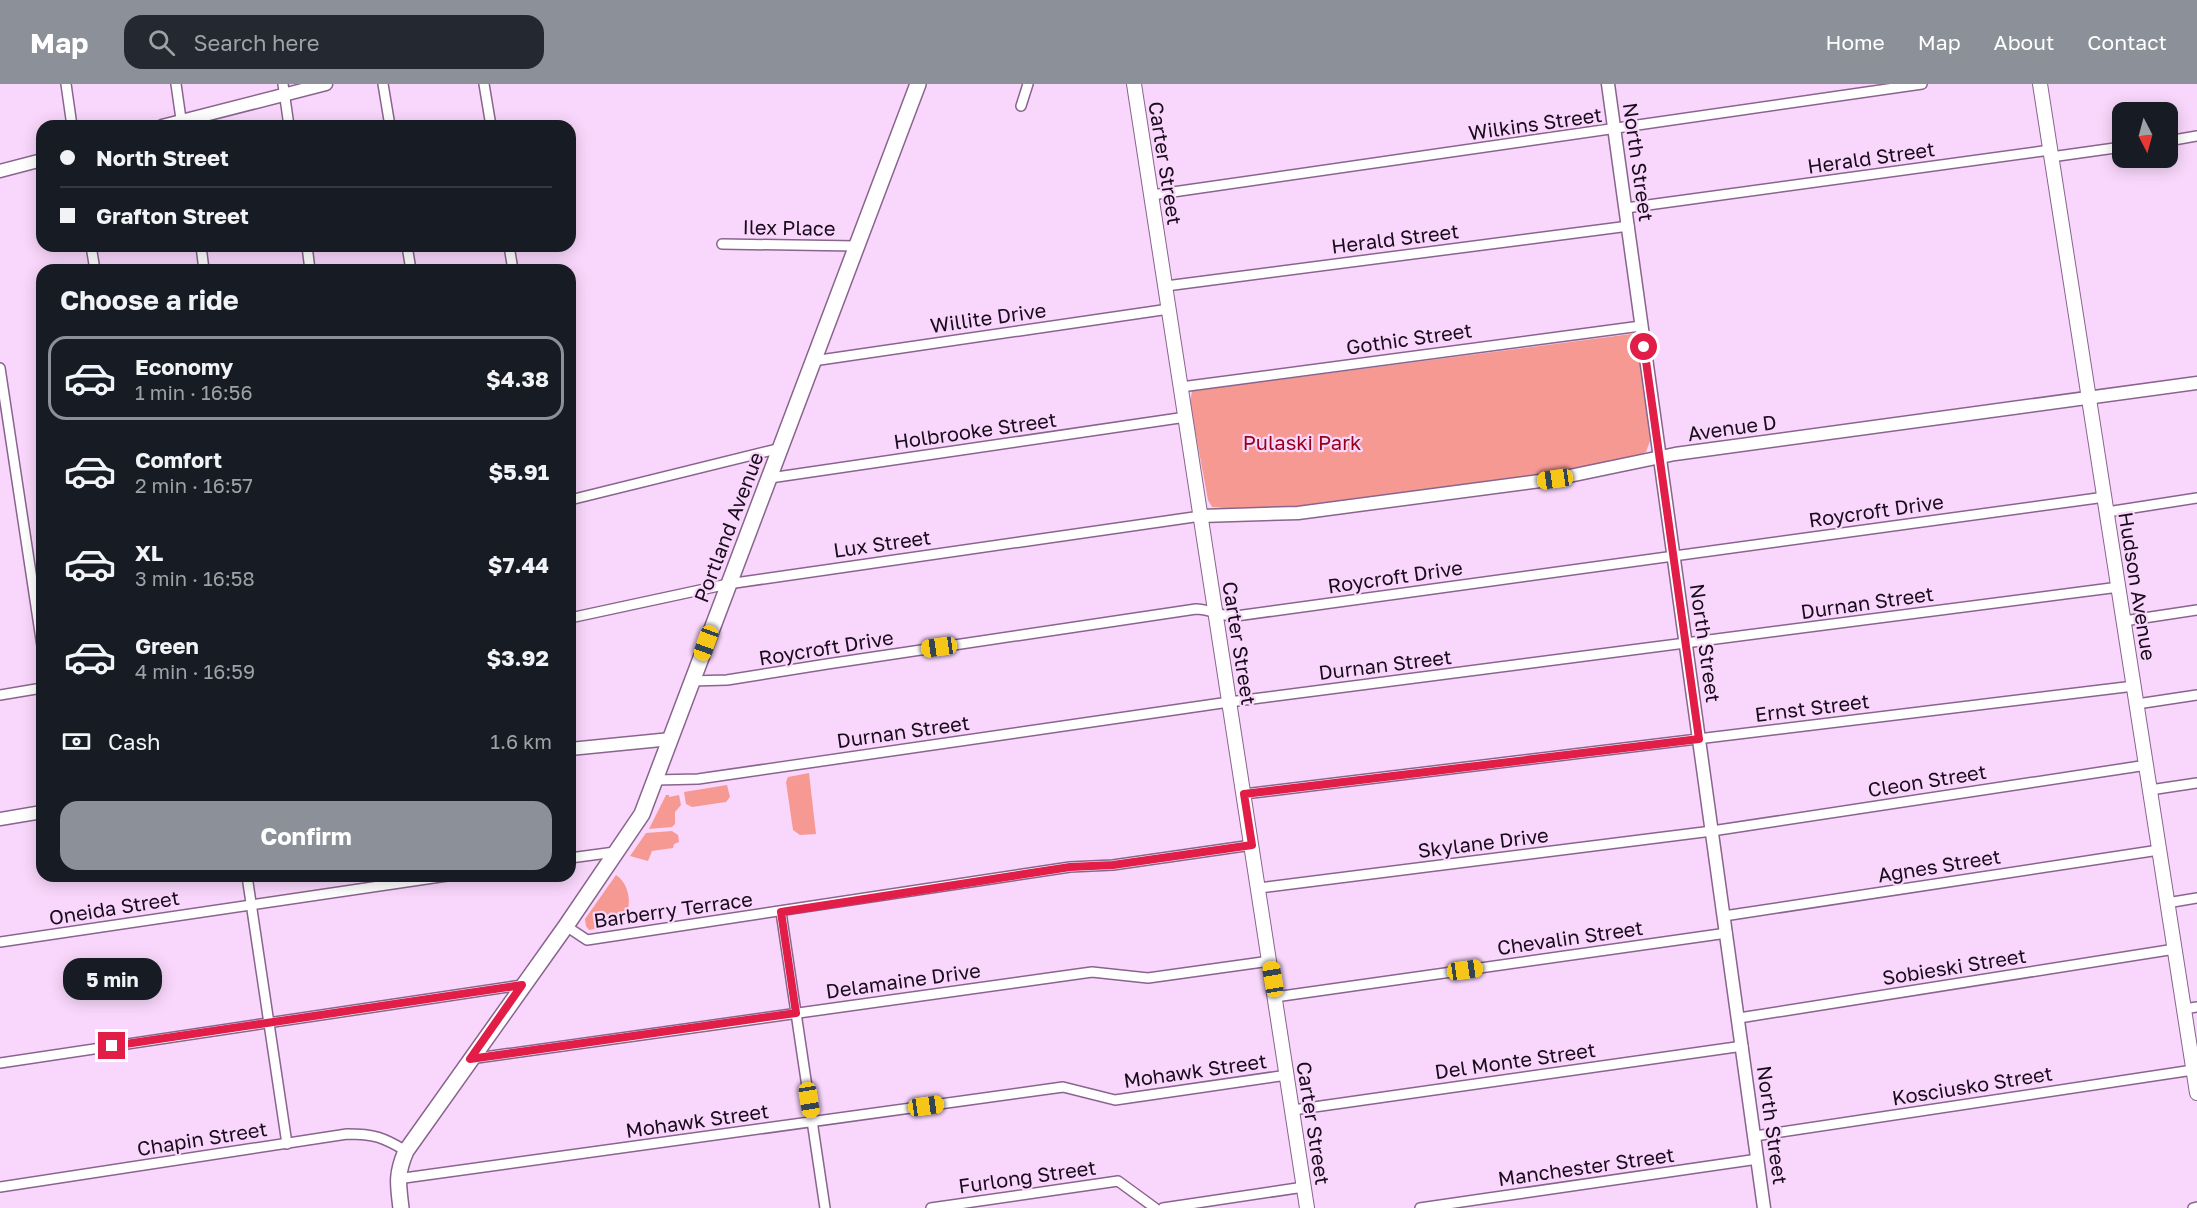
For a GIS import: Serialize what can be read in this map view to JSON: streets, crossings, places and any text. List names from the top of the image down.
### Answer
{
  "streets": {
    "main road": ["Carter Street", "Portland Avenue", "Hudson Avenue"],
    "street": [
      "Wilkins Street",
      "Herald Street",
      "North Street",
      "Ilex Place",
      "Willite Drive",
      "Gothic Street",
      "Avenue D",
      "Holbrooke Street",
      "Roycroft Drive",
      "Lux Street",
      "Durnan Street",
      "Ernst Street",
      "Cleon Street",
      "Skylane Drive",
      "Agnes Street",
      "Oneida Street",
      "Barberry Terrace",
      "Chevalin Street",
      "Sobieski Street",
      "Delamaine Drive",
      "Del Monte Street",
      "Mohawk Street",
      "Kosciusko Street",
      "Chapin Street",
      "Manchester Street",
      "Furlong Street"
    ]
  },
  "crossings": [
    ["Wilkins Street", "North Street"],
    ["Wilkins Street", "Carter Street"],
    ["Herald Street", "North Street"],
    ["Herald Street", "Carter Street"],
    ["Herald Street", "Hudson Avenue"],
    ["North Street", "Gothic Street"],
    ["North Street", "Avenue D"],
    ["North Street", "Roycroft Drive"],
    ["North Street", "Durnan Street"],
    ["North Street", "Ernst Street"],
    ["North Street", "Cleon Street"],
    ["North Street", "Skylane Drive"],
    ["North Street", "Agnes Street"],
    ["North Street", "Chevalin Street"],
    ["North Street", "Sobieski Street"],
    ["North Street", "Del Monte Street"],
    ["North Street", "Kosciusko Street"],
    ["North Street", "Manchester Street"],
    ["Carter Street", "Willite Drive"],
    ["Carter Street", "Gothic Street"],
    ["Carter Street", "Avenue D"],
    ["Carter Street", "Holbrooke Street"],
    ["Carter Street", "Roycroft Drive"],
    ["Carter Street", "Lux Street"],
    ["Carter Street", "Durnan Street"],
    ["Carter Street", "Ernst Street"],
    ["Carter Street", "Skylane Drive"],
    ["Carter Street", "Barberry Terrace"],
    ["Carter Street", "Chevalin Street"],
    ["Carter Street", "Delamaine Drive"],
    ["Carter Street", "Del Monte Street"],
    ["Carter Street", "Mohawk Street"],
    ["Ilex Place", "Portland Avenue"],
    ["Willite Drive", "Portland Avenue"],
    ["Avenue D", "Lux Street"],
    ["Avenue D", "Hudson Avenue"],
    ["Holbrooke Street", "Portland Avenue"],
    ["Roycroft Drive", "Portland Avenue"],
    ["Roycroft Drive", "Hudson Avenue"],
    ["Portland Avenue", "Lux Street"],
    ["Portland Avenue", "Durnan Street"],
    ["Portland Avenue", "Barberry Terrace"],
    ["Portland Avenue", "Delamaine Drive"],
    ["Portland Avenue", "Mohawk Street"],
    ["Portland Avenue", "Chapin Street"],
    ["Hudson Avenue", "Durnan Street"],
    ["Hudson Avenue", "Ernst Street"],
    ["Hudson Avenue", "Cleon Street"],
    ["Hudson Avenue", "Agnes Street"],
    ["Hudson Avenue", "Sobieski Street"],
    ["Hudson Avenue", "Kosciusko Street"],
    ["Cleon Street", "Skylane Drive"]
  ],
  "parks": ["Pulaski Park"],
  "north": "bottom",
  "page": {
    "header": "Map",
    "search": "Search here",
    "nav": [
      "Home",
      "Map",
      "About",
      "Contact"
    ],
    "banner": ["North Street", "Grafton Street"],
    "heading": "Choose a ride",
    "list": [
      {
        "name": "Economy",
        "note": "1 min · 16:56",
        "value": "$4.38"
      },
      {
        "name": "Comfort",
        "note": "2 min · 16:57",
        "value": "$5.91"
      },
      {
        "name": "XL",
        "note": "3 min · 16:58",
        "value": "$7.44"
      },
      {
        "name": "Green",
        "note": "4 min · 16:59",
        "value": "$3.92"
      }
    ],
    "pay": ["Cash", "1.6 km"],
    "buttons": "Confirm",
    "bubble": "5 min"
  }
}
